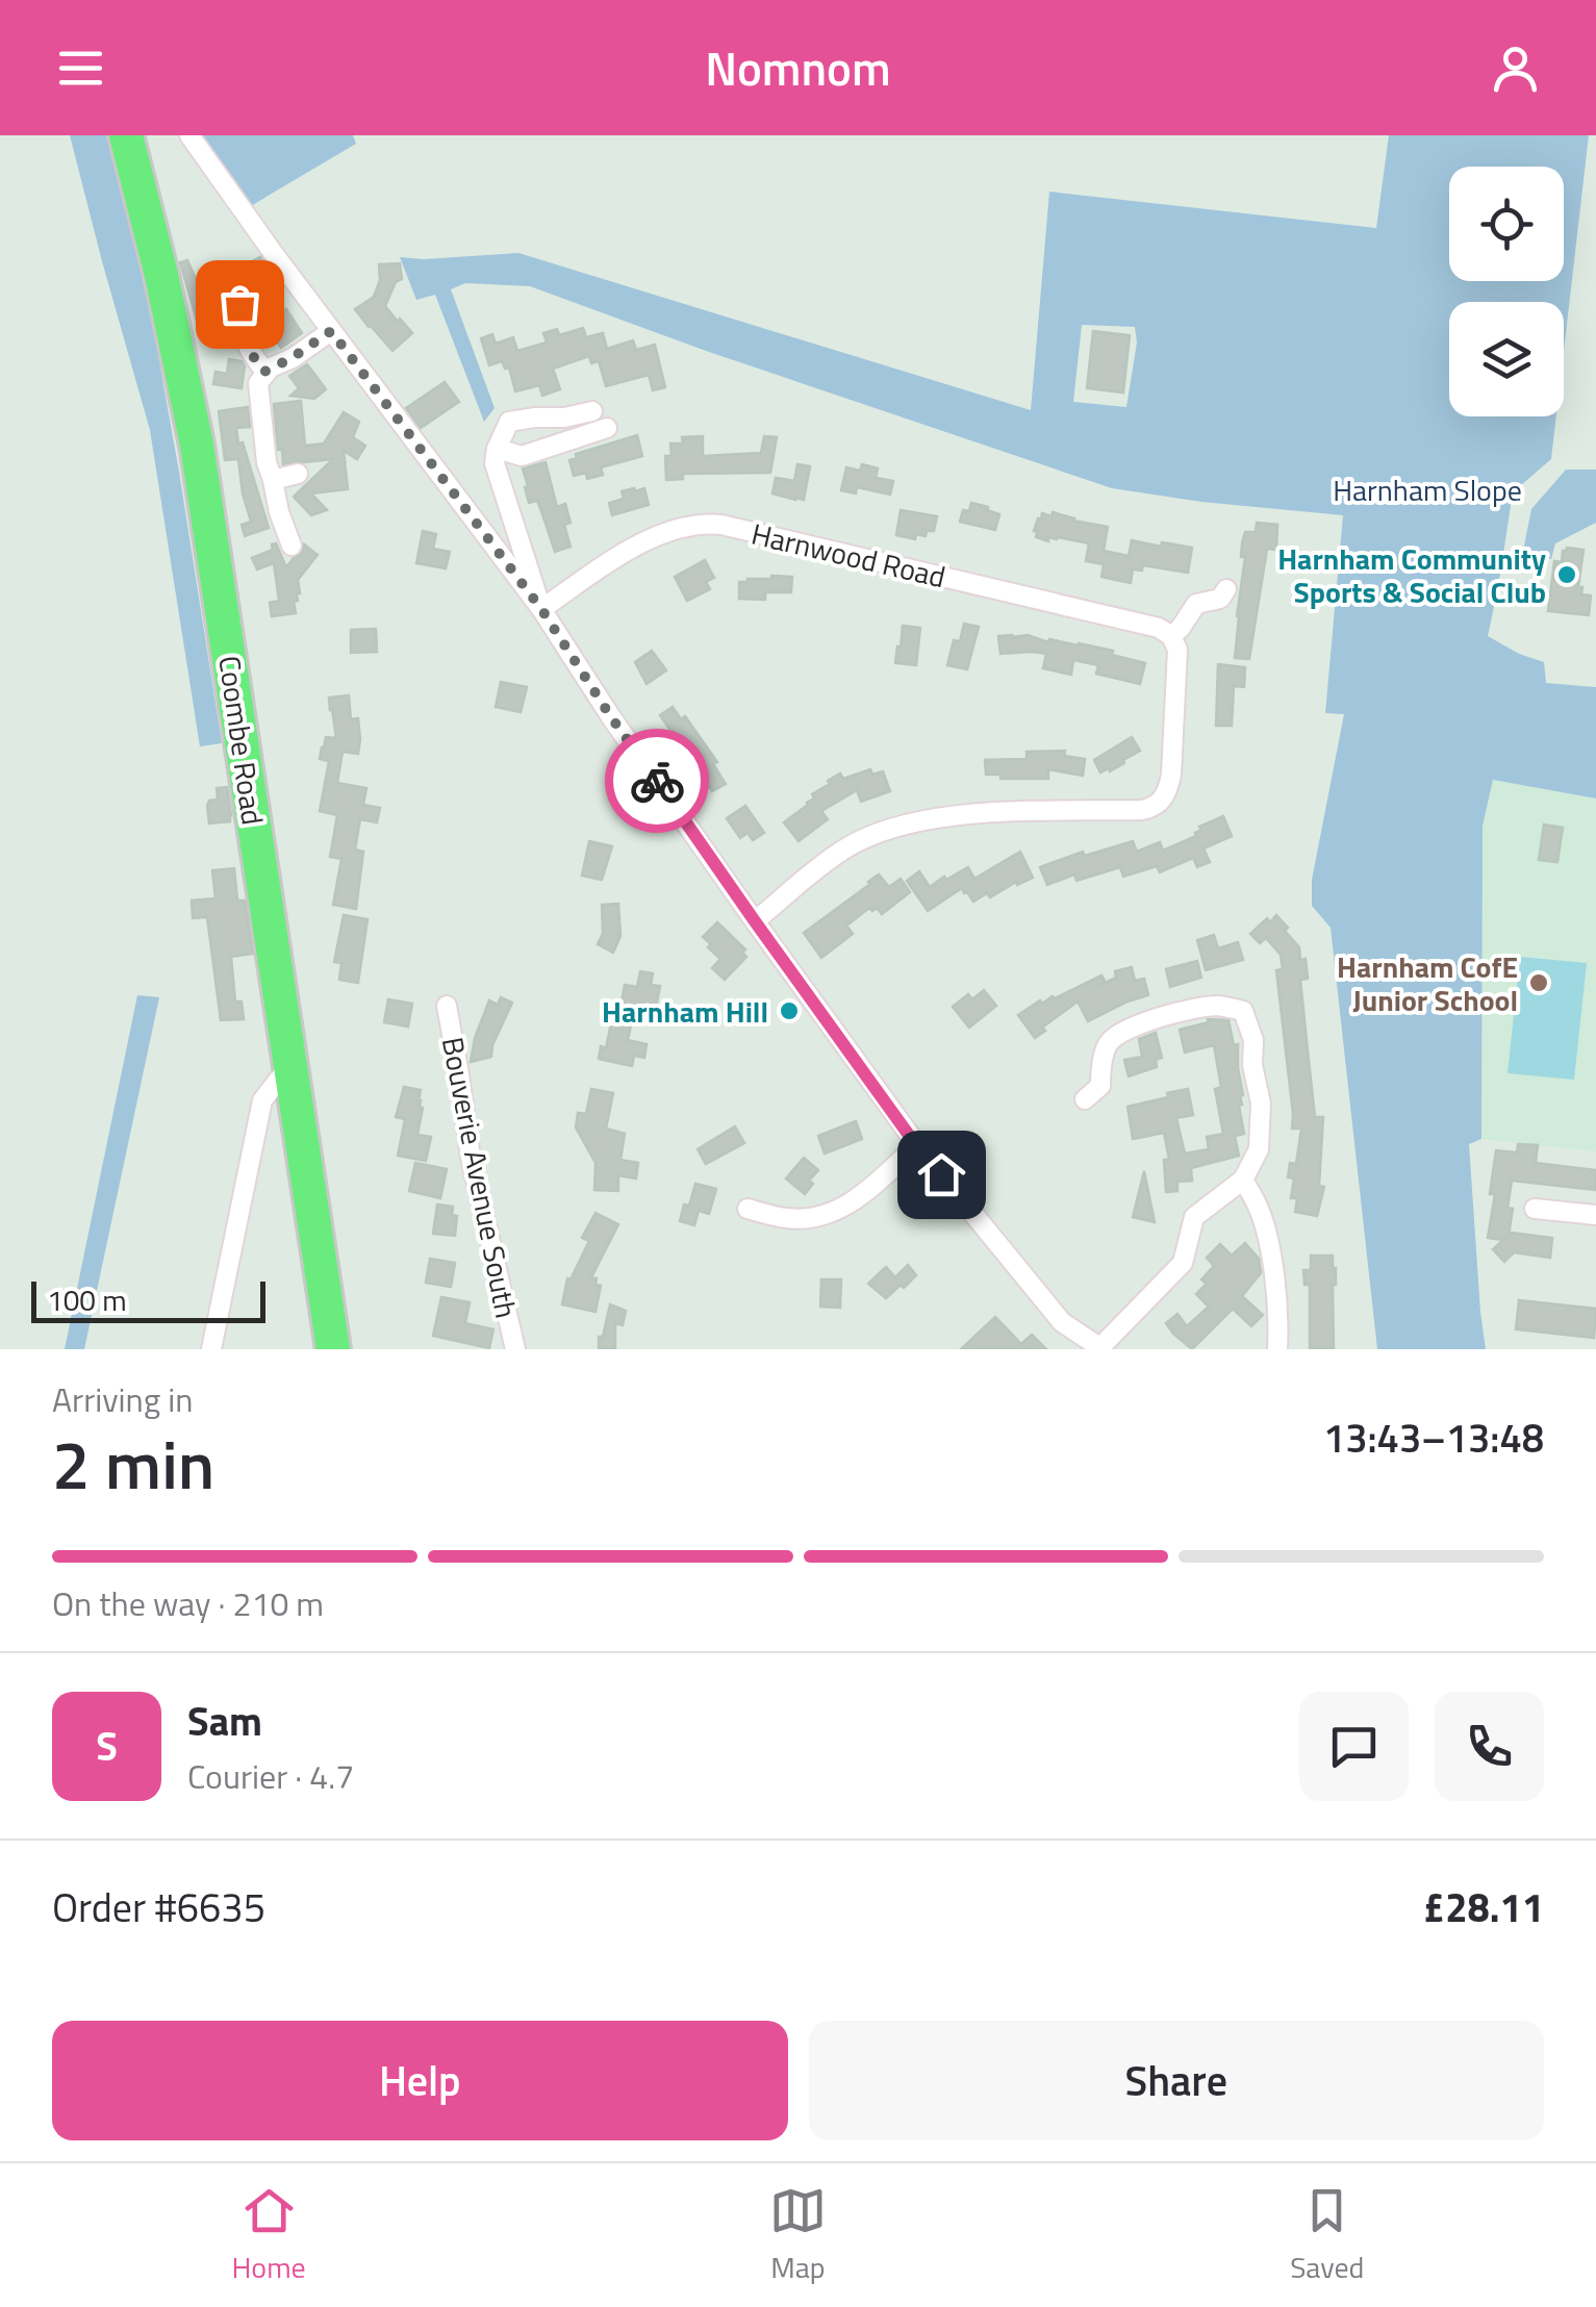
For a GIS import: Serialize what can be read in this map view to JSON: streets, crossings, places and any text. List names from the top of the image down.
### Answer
{
  "streets": {
    "highway": ["Coombe Road"],
    "street": ["Harnwood Road", "Bouverie Avenue South"]
  },
  "parks": ["Harnham Slope"],
  "places": ["Harnham Community Sports & Social Club", "Harnham CofE Junior School", "Harnham Hill"],
  "scale_bar": "100 m",
  "page": {
    "header": "Nomnom",
    "scale": "100 m",
    "heading": ["2 min", "Arriving in", "13:43–13:48"],
    "panel": [
      "Sam",
      "Courier · 4.7",
      "Order #6635",
      "£28.11"
    ],
    "bar": "On the way · 210 m",
    "round": "S",
    "buttons": ["Help", "Share"],
    "tabs": ["Home", "Map", "Saved"]
  }
}
